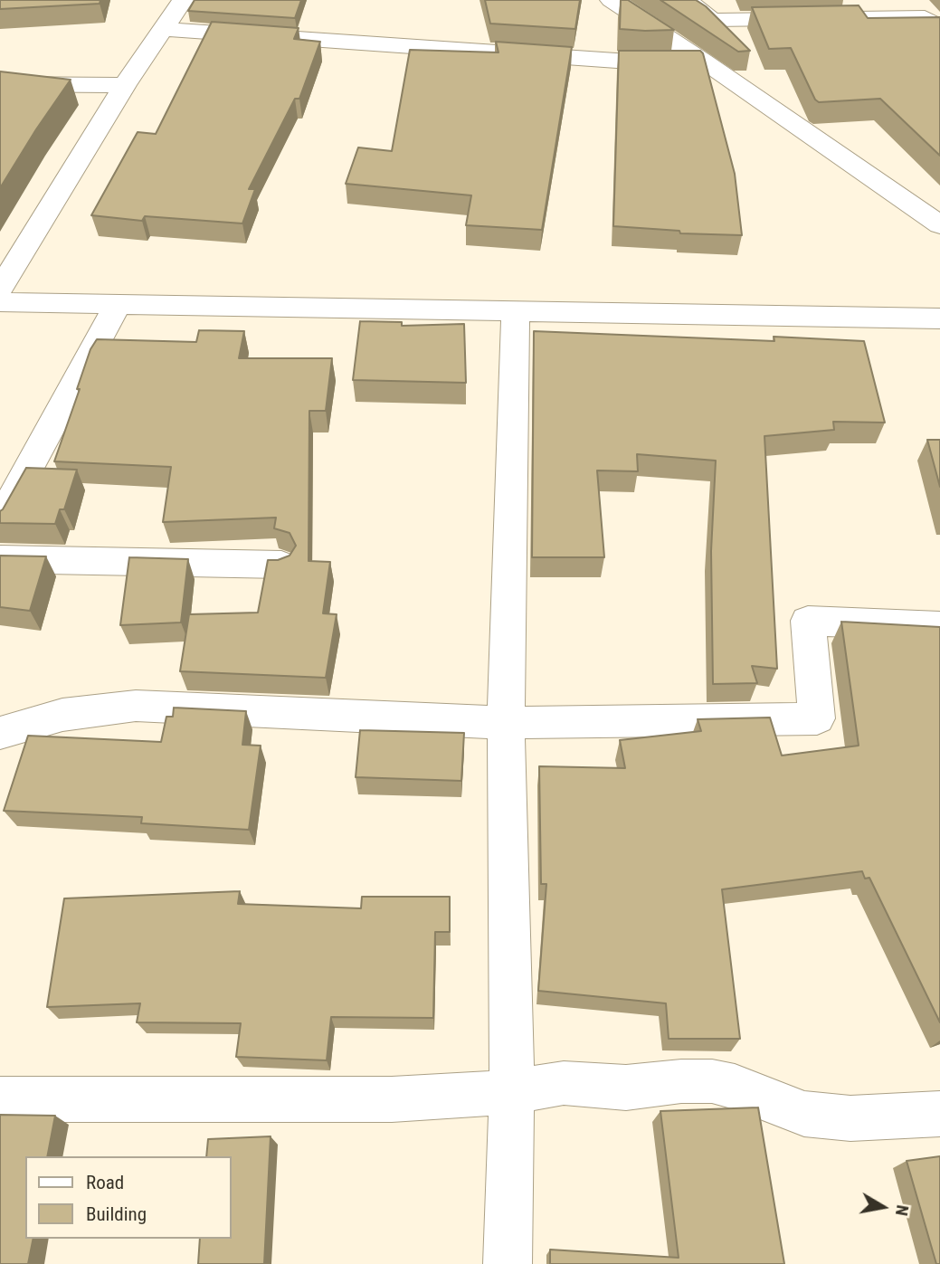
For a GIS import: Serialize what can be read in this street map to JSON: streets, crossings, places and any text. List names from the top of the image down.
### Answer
{
  "legend": ["Road", "Building"],
  "north": "right"
}
